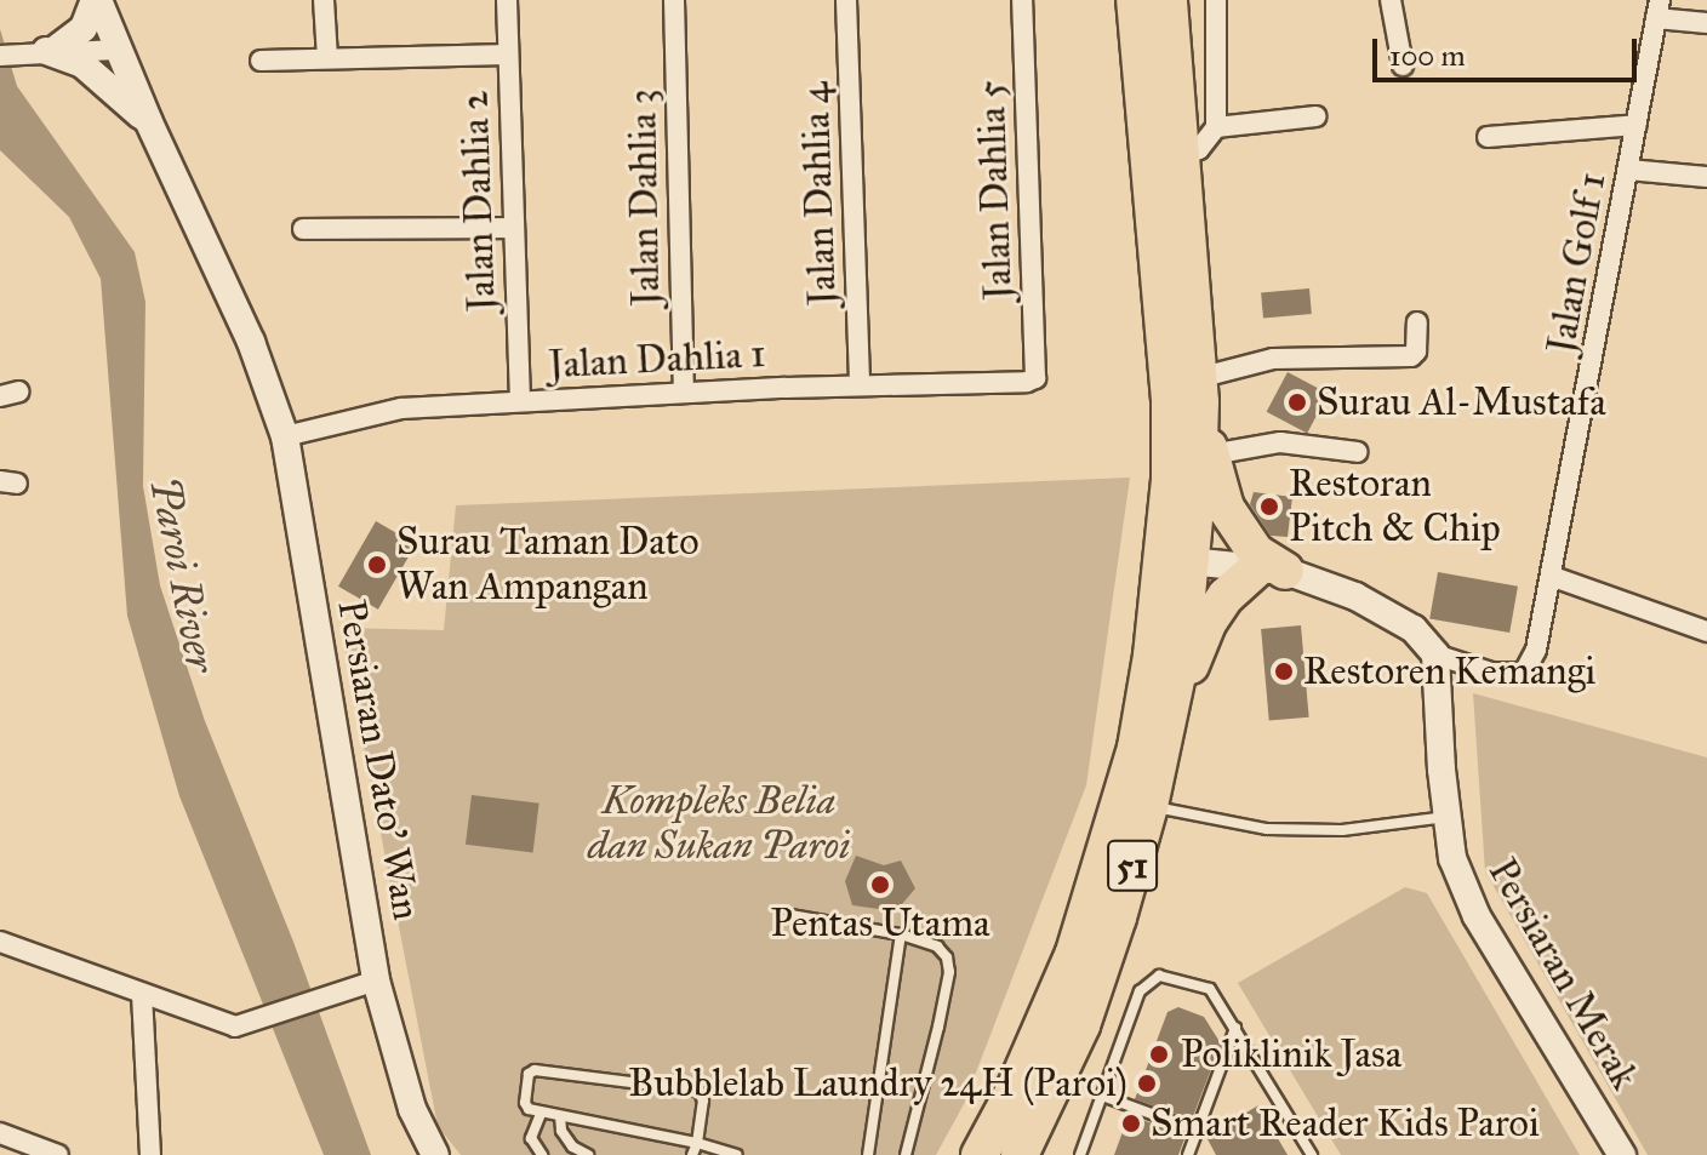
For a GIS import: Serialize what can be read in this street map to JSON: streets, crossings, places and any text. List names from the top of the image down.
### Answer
{
  "streets": {
    "highway": ["51"],
    "street": [
      "Jalan Dahlia 5",
      "Jalan Dahlia 4",
      "Jalan Dahlia 3",
      "Jalan Dahlia 2",
      "Jalan Golf 1",
      "Jalan Dahlia 1",
      "Persiaran Dato' Wan",
      "Persiaran Merak"
    ]
  },
  "crossings": [
    ["Jalan Dahlia 5", "Jalan Dahlia 1"],
    ["Jalan Dahlia 4", "Jalan Dahlia 1"],
    ["Jalan Dahlia 3", "Jalan Dahlia 1"],
    ["Jalan Dahlia 2", "Jalan Dahlia 1"],
    ["Jalan Golf 1", "51"],
    ["Jalan Golf 1", "Persiaran Merak"],
    ["Jalan Dahlia 1", "Persiaran Dato' Wan"],
    ["51", "Persiaran Merak"]
  ],
  "water": ["Paroi River"],
  "parks": ["Kompleks Belia dan Sukan Paroi"],
  "places": [
    "Surau Al-Mustafa",
    "Restoran Pitch & Chip",
    "Surau Taman Dato Wan Ampangan",
    "Restoren Kemangi",
    "Pentas Utama",
    "Poliklinik Jasa",
    "Bubblelab Laundry 24H (Paroi)",
    "Smart Reader Kids Paroi"
  ],
  "scale_bar": "100 m"
}
